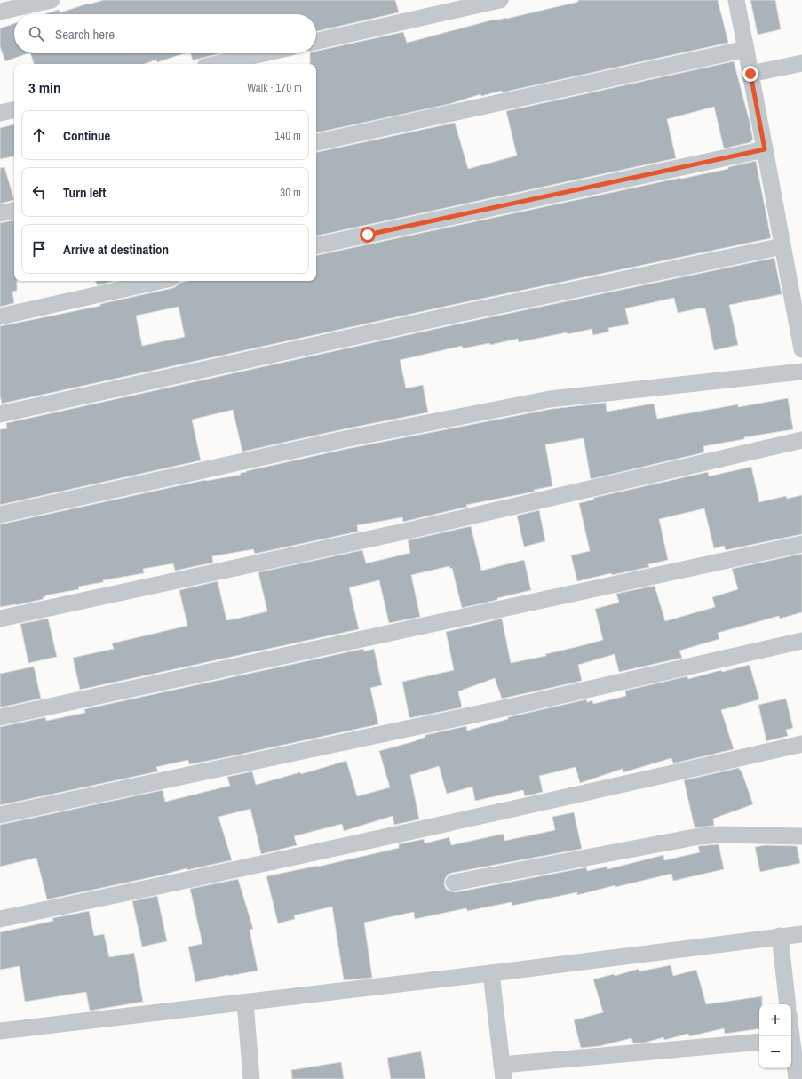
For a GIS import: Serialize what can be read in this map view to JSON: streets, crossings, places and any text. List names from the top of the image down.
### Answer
{
  "page": {
    "search": "Search here",
    "heading": ["3 min", "Walk · 170 m"],
    "list": [
      ["Continue", "140 m"],
      ["Turn left", "30 m"],
      "Arrive at destination"
    ],
    "map_buttons": ["+", "−"]
  }
}
